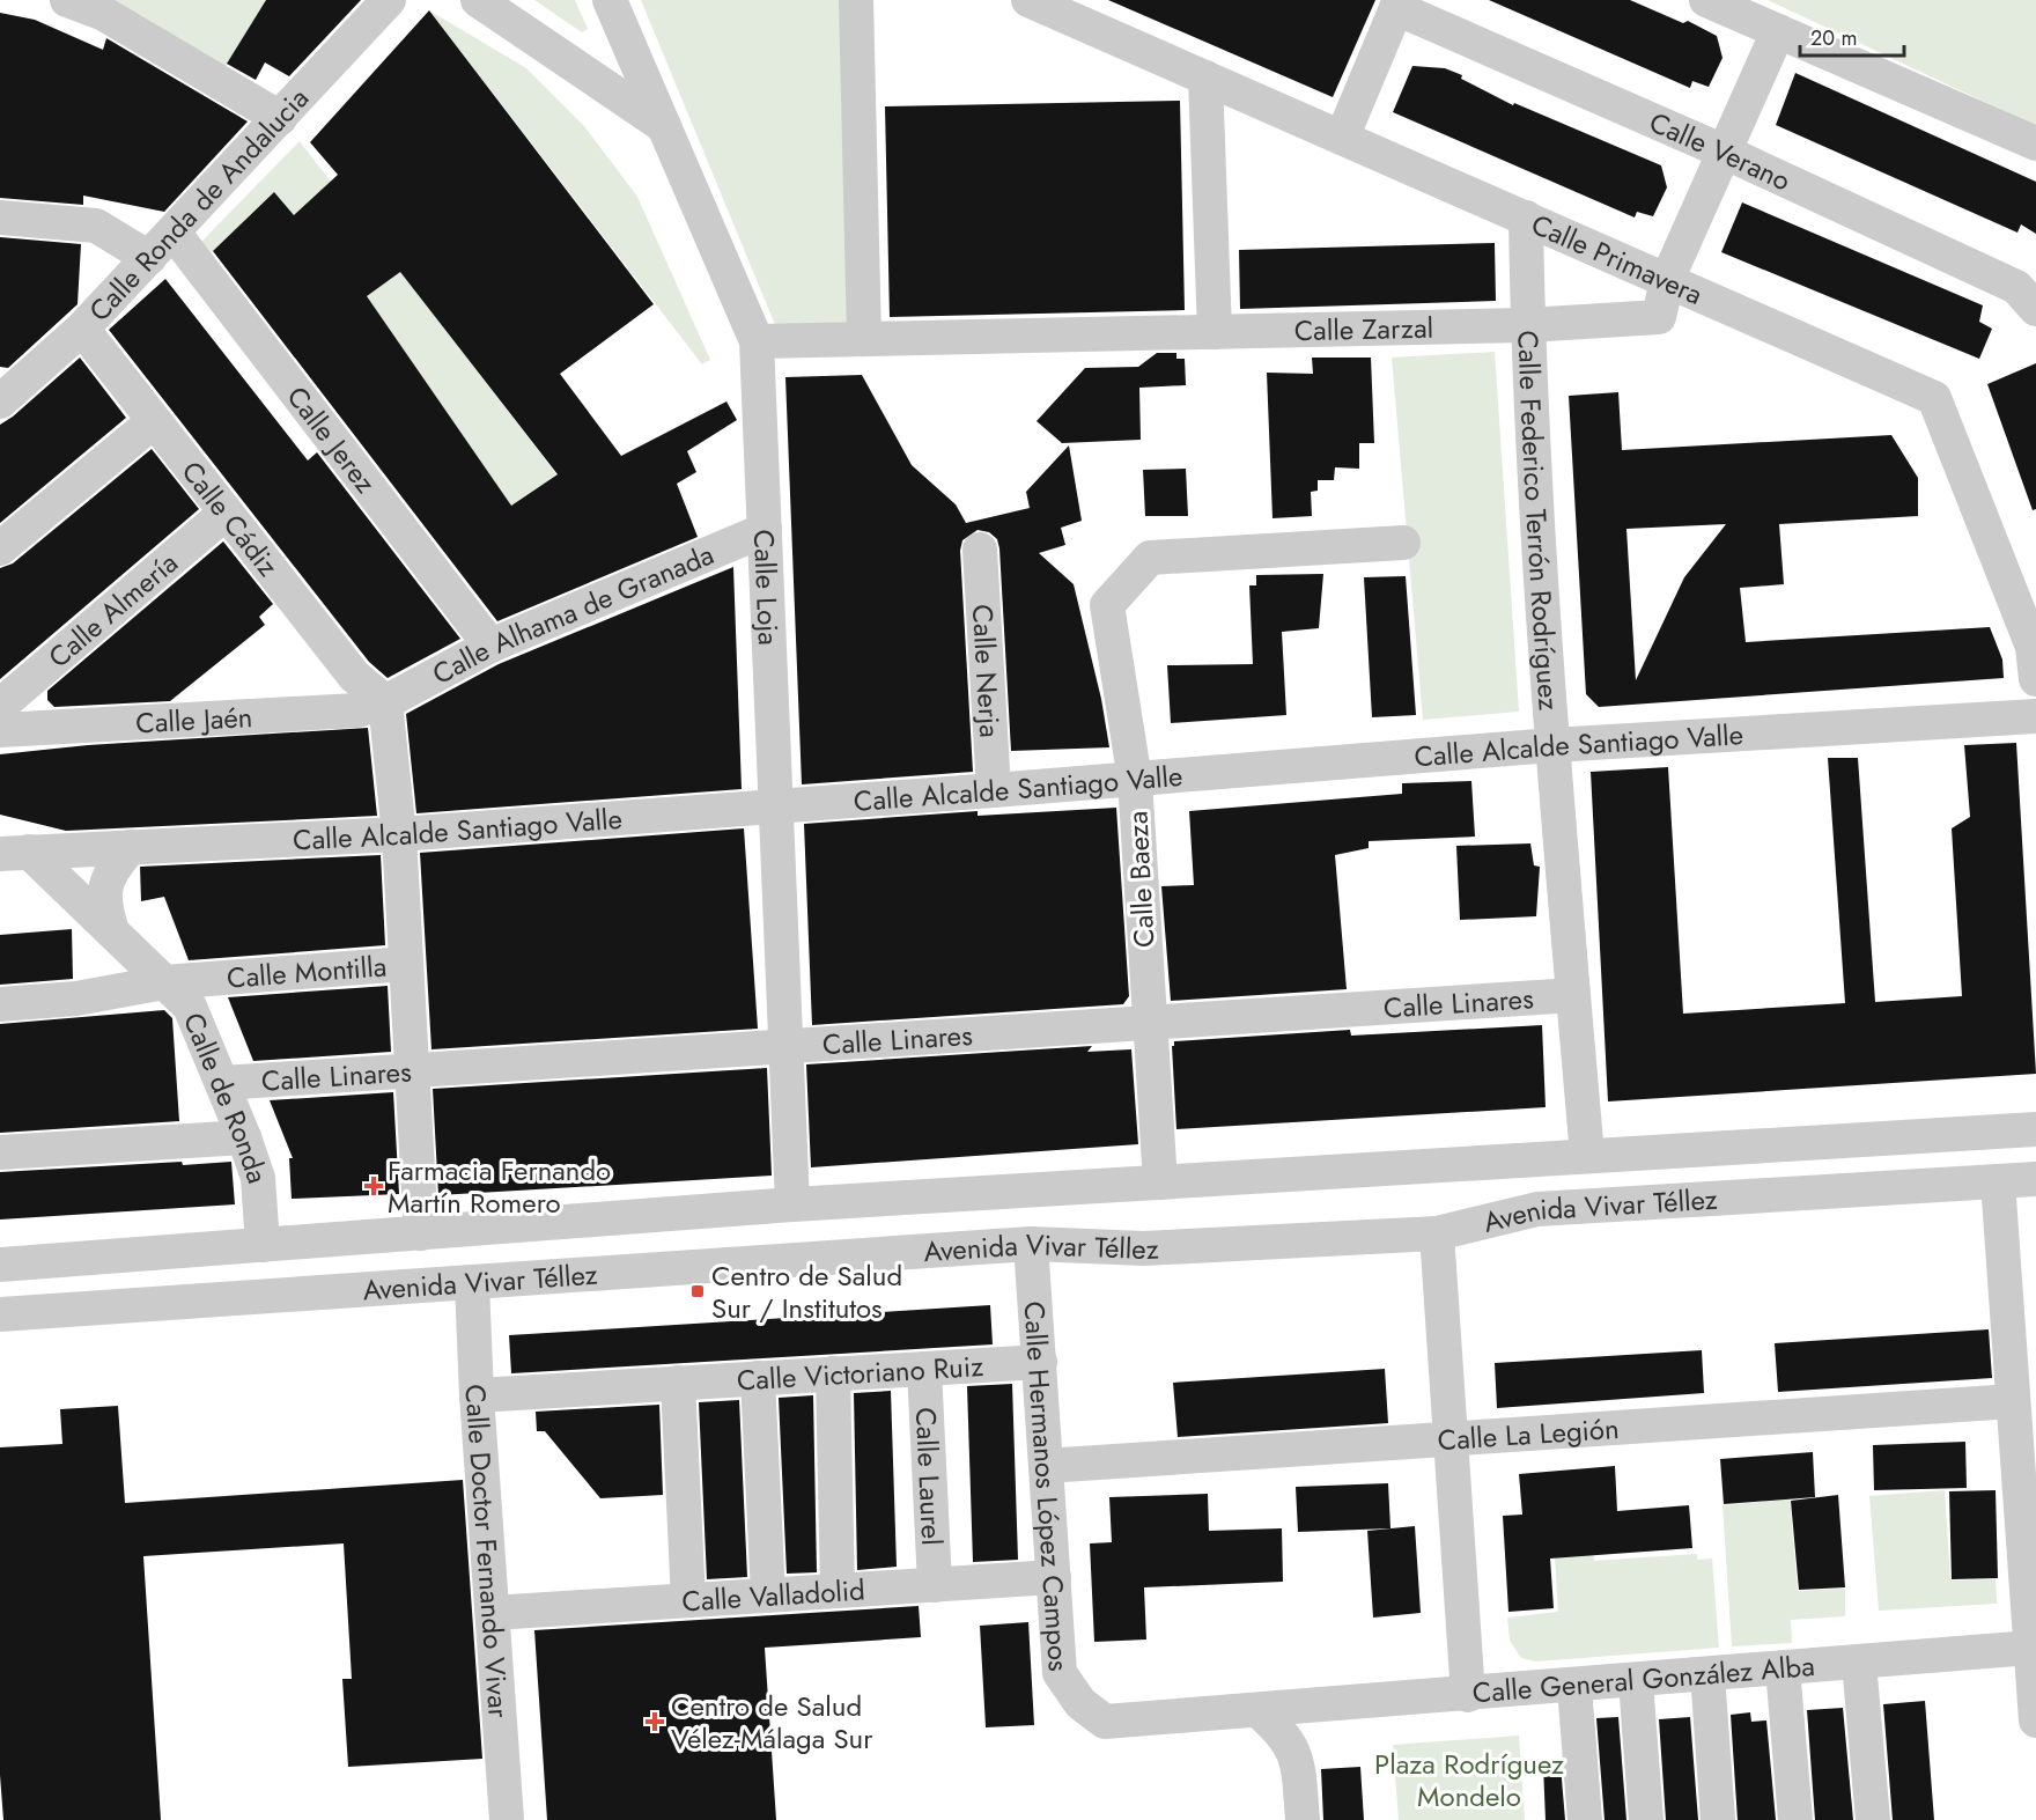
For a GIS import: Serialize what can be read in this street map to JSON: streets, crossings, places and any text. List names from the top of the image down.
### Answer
{
  "streets": {
    "street": [
      "Calle Verano",
      "Calle Ronda de Andalucia",
      "Calle Primavera",
      "Calle Zarzal",
      "Calle Jerez",
      "Calle Cádiz",
      "Calle Federico Terrón Rodríguez",
      "Calle Loja",
      "Calle Almería",
      "Calle Alhama de Granada",
      "Calle Nerja",
      "Calle Jaén",
      "Calle Alcalde Santiago Valle",
      "Calle Baeza",
      "Calle Montilla",
      "Calle Linares",
      "Calle de Ronda",
      "Avenida Vivar Téllez",
      "Calle Victoriano Ruiz",
      "Calle La Legión",
      "Calle Laurel",
      "Calle Hermanos López Campos",
      "Calle Doctor Fernando Vivar",
      "Calle Valladolid",
      "Calle General González Alba"
    ]
  },
  "crossings": [
    ["Calle Verano", "Calle Zarzal"],
    ["Calle Ronda de Andalucia", "Calle Jerez"],
    ["Calle Ronda de Andalucia", "Calle Cádiz"],
    ["Calle Primavera", "Calle Zarzal"],
    ["Calle Primavera", "Calle Federico Terrón Rodríguez"],
    ["Calle Zarzal", "Calle Federico Terrón Rodríguez"],
    ["Calle Zarzal", "Calle Loja"],
    ["Calle Jerez", "Calle Alhama de Granada"],
    ["Calle Cádiz", "Calle Almería"],
    ["Calle Cádiz", "Calle Alhama de Granada"],
    ["Calle Cádiz", "Calle Jaén"],
    ["Calle Federico Terrón Rodríguez", "Calle Alcalde Santiago Valle"],
    ["Calle Federico Terrón Rodríguez", "Calle Linares"],
    ["Calle Federico Terrón Rodríguez", "Avenida Vivar Téllez"],
    ["Calle Loja", "Calle Alhama de Granada"],
    ["Calle Loja", "Calle Alcalde Santiago Valle"],
    ["Calle Loja", "Calle Linares"],
    ["Calle Loja", "Avenida Vivar Téllez"],
    ["Calle Alhama de Granada", "Calle Jaén"],
    ["Calle Nerja", "Calle Alcalde Santiago Valle"],
    ["Calle Alcalde Santiago Valle", "Calle Baeza"],
    ["Calle Alcalde Santiago Valle", "Calle de Ronda"],
    ["Calle Baeza", "Calle Linares"],
    ["Calle Baeza", "Avenida Vivar Téllez"],
    ["Calle Montilla", "Calle de Ronda"],
    ["Calle Linares", "Calle de Ronda"],
    ["Calle de Ronda", "Avenida Vivar Téllez"],
    ["Avenida Vivar Téllez", "Calle Hermanos López Campos"],
    ["Avenida Vivar Téllez", "Calle Doctor Fernando Vivar"],
    ["Avenida Vivar Téllez", "Calle General González Alba"],
    ["Calle Victoriano Ruiz", "Calle Laurel"],
    ["Calle Victoriano Ruiz", "Calle Hermanos López Campos"],
    ["Calle Victoriano Ruiz", "Calle Doctor Fernando Vivar"],
    ["Calle La Legión", "Calle Hermanos López Campos"],
    ["Calle La Legión", "Calle General González Alba"],
    ["Calle Laurel", "Calle Valladolid"],
    ["Calle Hermanos López Campos", "Calle Valladolid"],
    ["Calle Hermanos López Campos", "Calle General González Alba"],
    ["Calle Doctor Fernando Vivar", "Calle Valladolid"]
  ],
  "parks": ["Plaza Rodríguez Mondelo"],
  "places": {
    "health": ["Farmacia Fernando Martín Romero", "Centro de Salud Vélez-Málaga Sur"],
    "transit": ["Centro de Salud Sur / Institutos"]
  },
  "scale_bar": "20 m"
}
